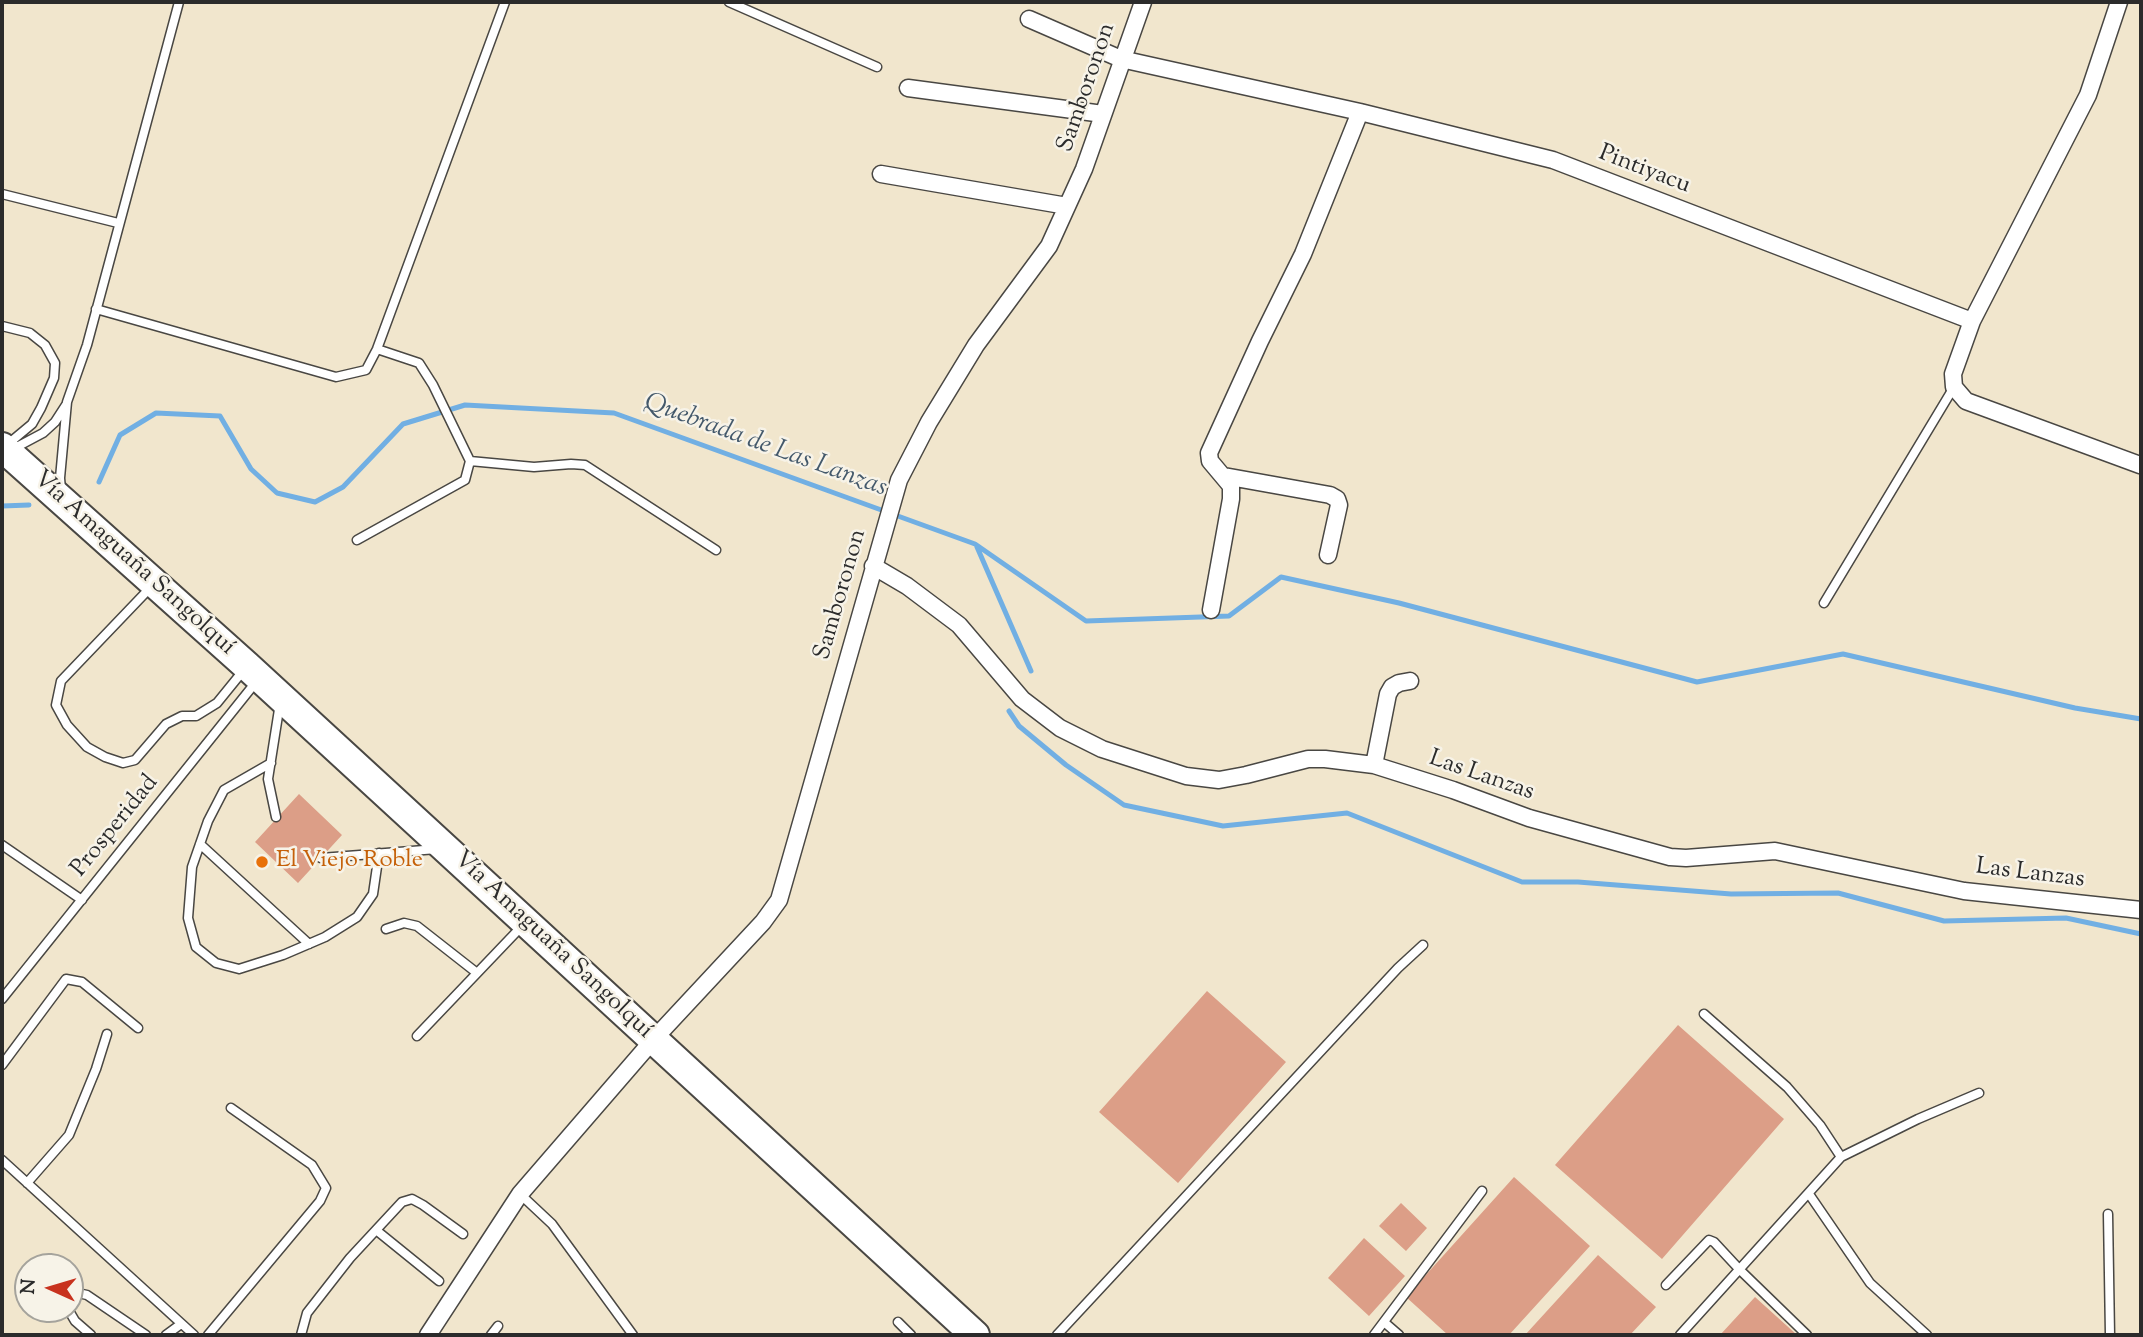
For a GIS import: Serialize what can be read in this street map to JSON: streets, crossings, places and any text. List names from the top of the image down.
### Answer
{
  "streets": {
    "highway": ["Vía Amaguaña Sangolquí"],
    "street": ["Samboronon", "Pintiyacu", "Las Lanzas"],
    "lane": ["Prosperidad"]
  },
  "crossings": [
    ["Samboronon", "Pintiyacu"],
    ["Samboronon", "Vía Amaguaña Sangolquí"],
    ["Samboronon", "Las Lanzas"],
    ["Vía Amaguaña Sangolquí", "Prosperidad"]
  ],
  "water": ["Quebrada de Las Lanzas"],
  "places": ["El Viejo Roble"],
  "north": "left"
}
